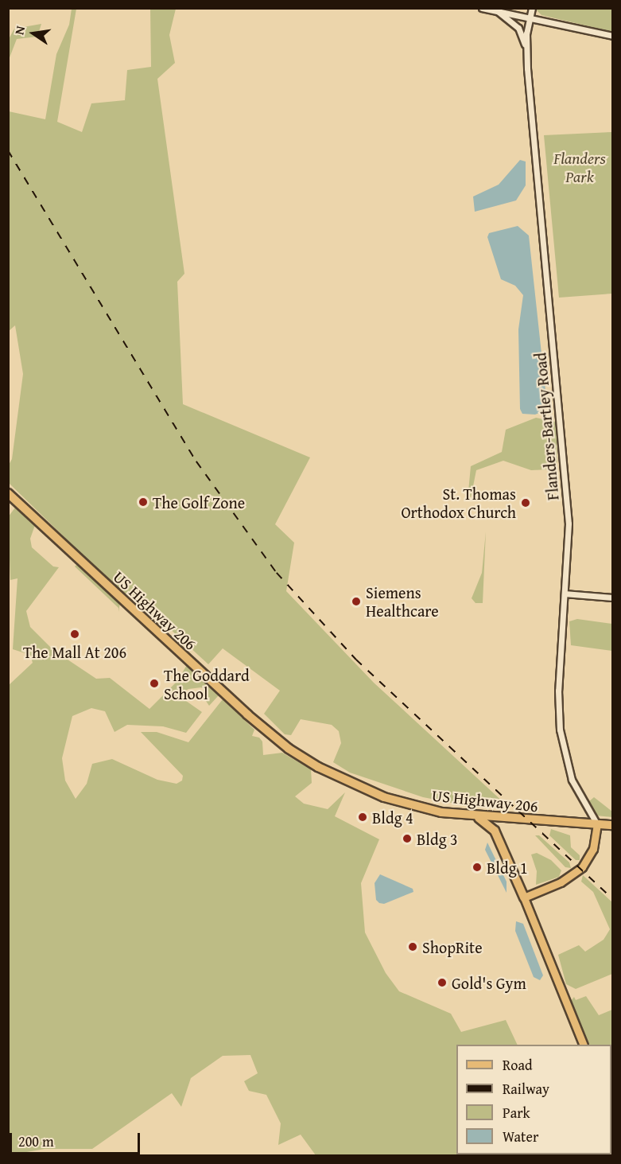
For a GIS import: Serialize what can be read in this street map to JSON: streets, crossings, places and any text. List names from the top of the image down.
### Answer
{
  "streets": {
    "highway": ["US Highway 206"],
    "street": ["Flanders-Bartley Road"]
  },
  "crossings": [
    ["Flanders-Bartley Road", "US Highway 206"]
  ],
  "parks": ["Flanders Park"],
  "places": [
    "The Golf Zone",
    "St. Thomas Orthodox Church",
    "Siemens Healthcare",
    "The Mall At 206",
    "The Goddard School",
    "Bldg 4",
    "Bldg 3",
    "Bldg 1",
    "ShopRite",
    "Gold's Gym"
  ],
  "legend": [
    "Road",
    "Railway",
    "Park",
    "Water"
  ],
  "scale_bar": "200 m",
  "north": "left"
}
